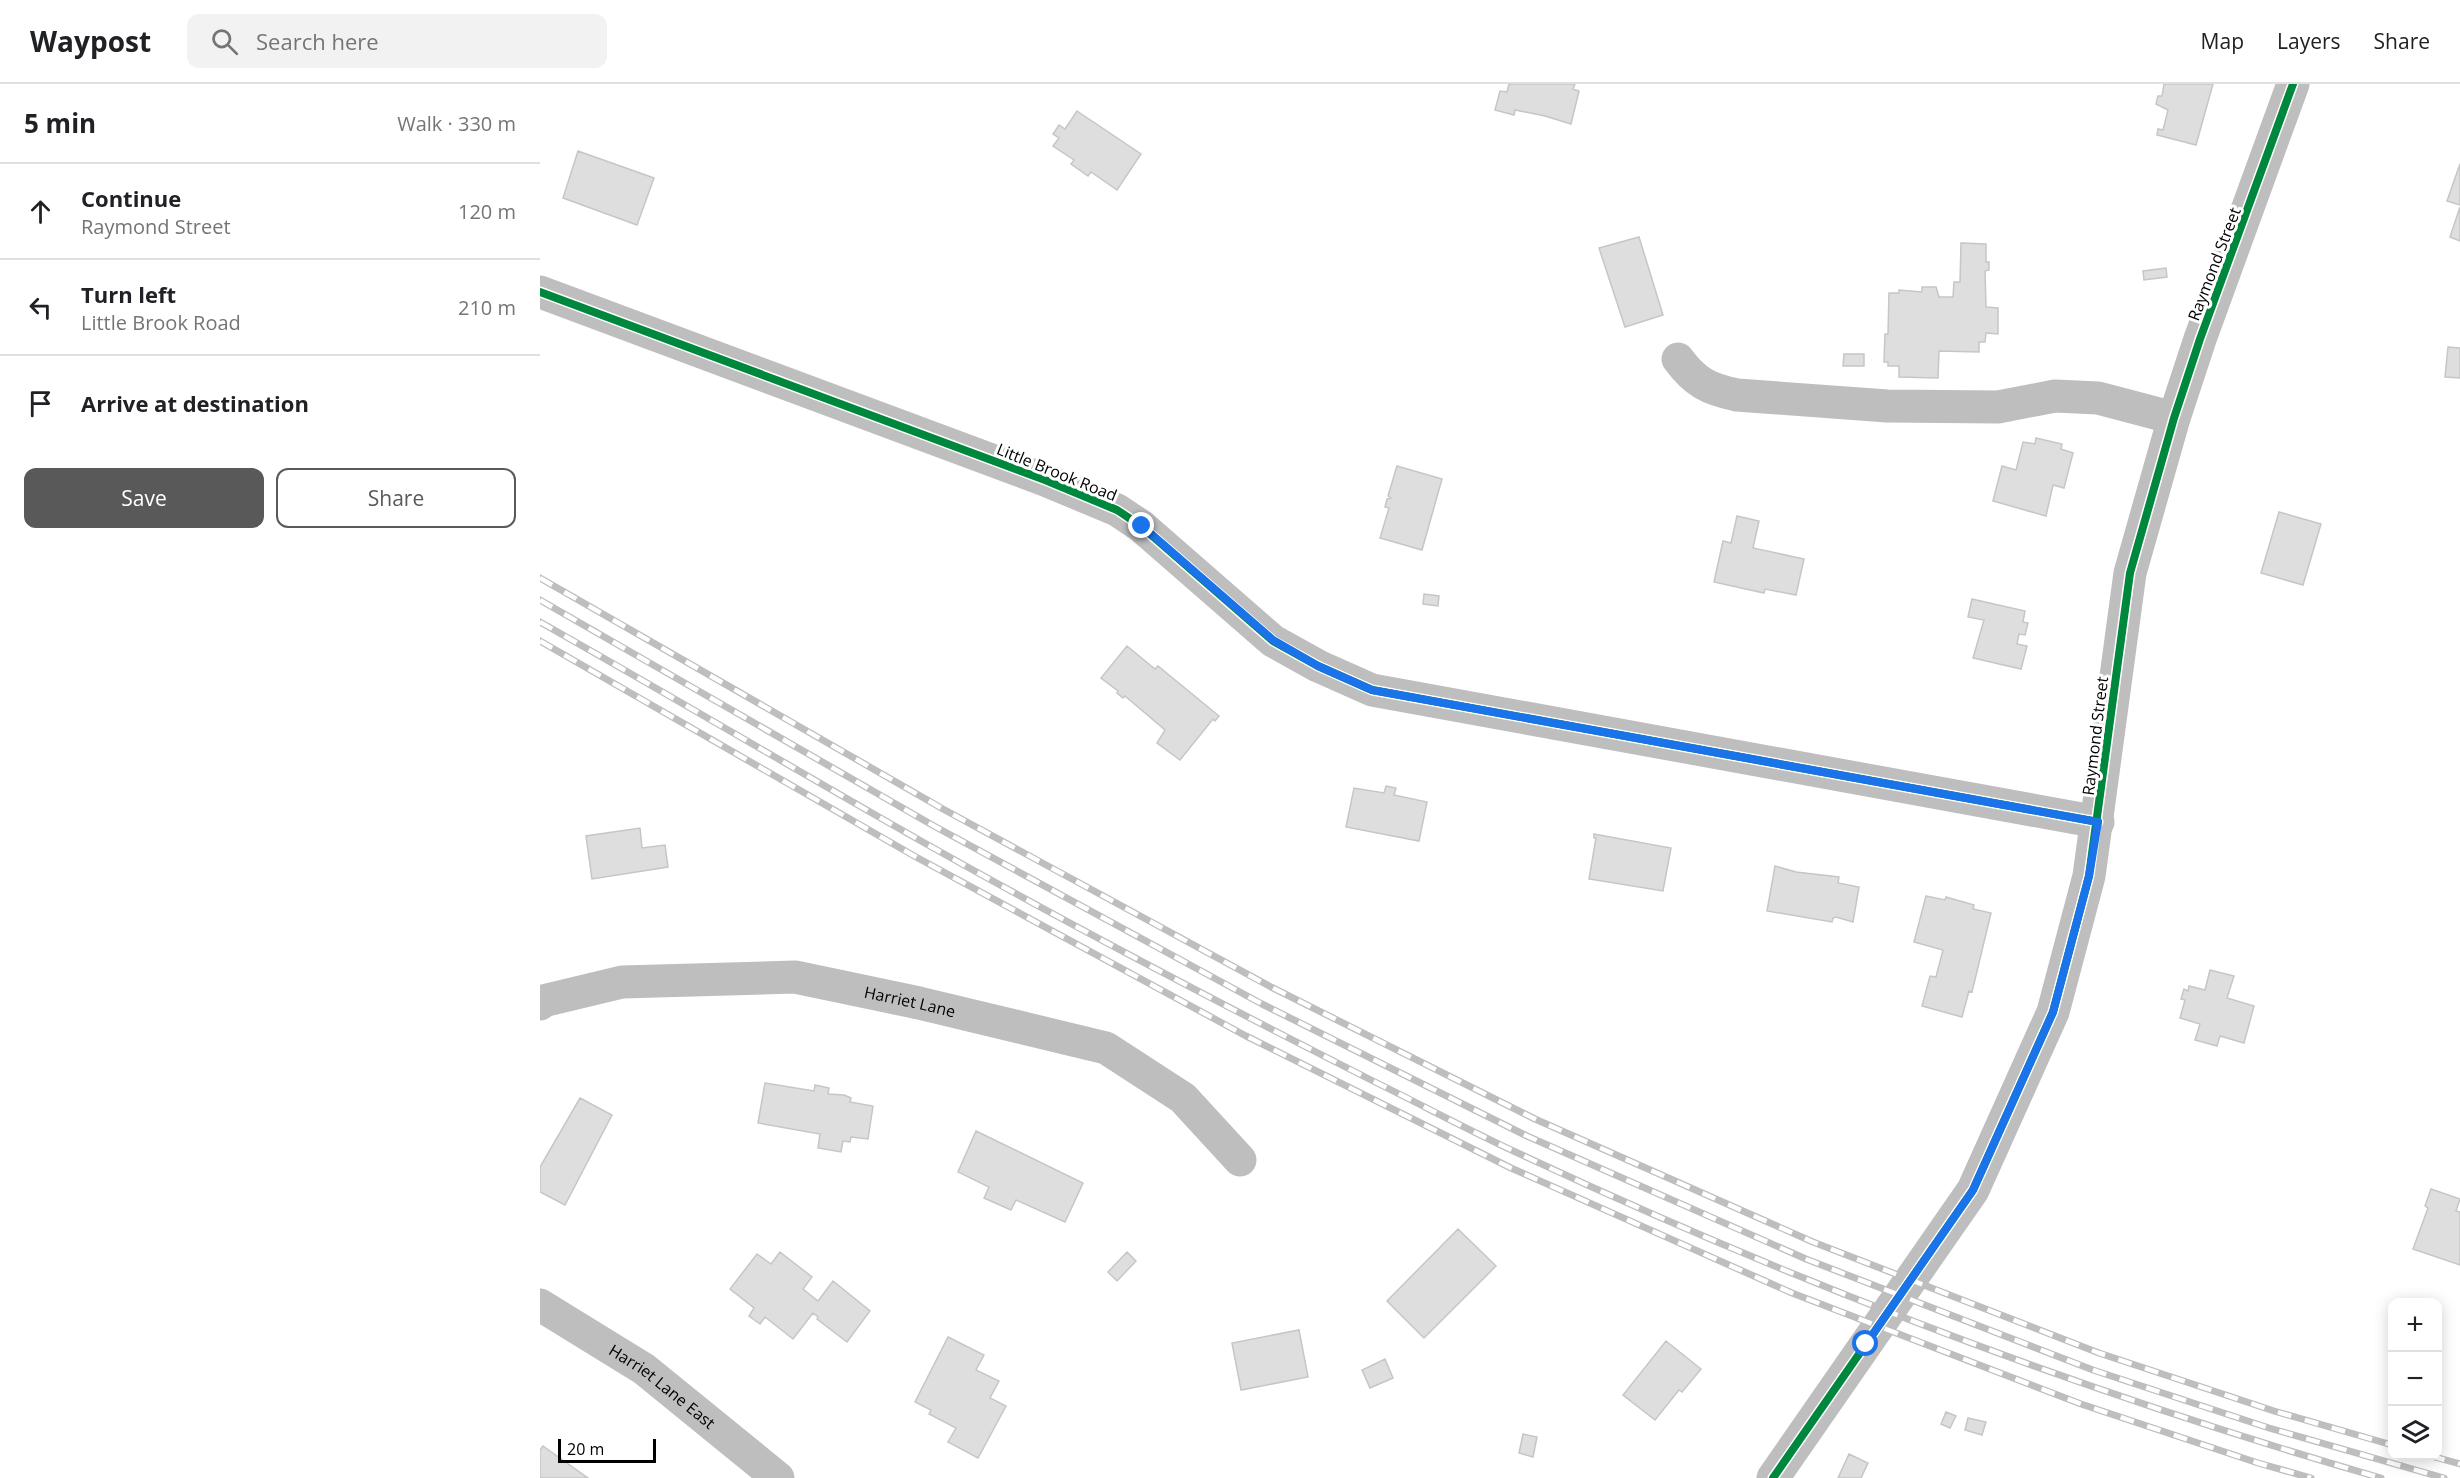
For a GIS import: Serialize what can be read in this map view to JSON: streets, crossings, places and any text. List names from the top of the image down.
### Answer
{
  "streets": {
    "street": [
      "Raymond Street",
      "Little Brook Road",
      "Harriet Lane",
      "Harriet Lane East"
    ]
  },
  "crossings": [
    ["Raymond Street", "Little Brook Road"]
  ],
  "scale_bar": "20 m",
  "page": {
    "header": "Waypost",
    "search": "Search here",
    "nav": ["Map", "Layers", "Share"],
    "heading": ["5 min", "Walk · 330 m"],
    "list": [
      ["Continue", "Raymond Street", "120 m"],
      ["Turn left", "Little Brook Road", "210 m"],
      "Arrive at destination"
    ],
    "buttons": ["Save", "Share"],
    "map_buttons": ["+", "−"],
    "scale": "20 m"
  }
}
